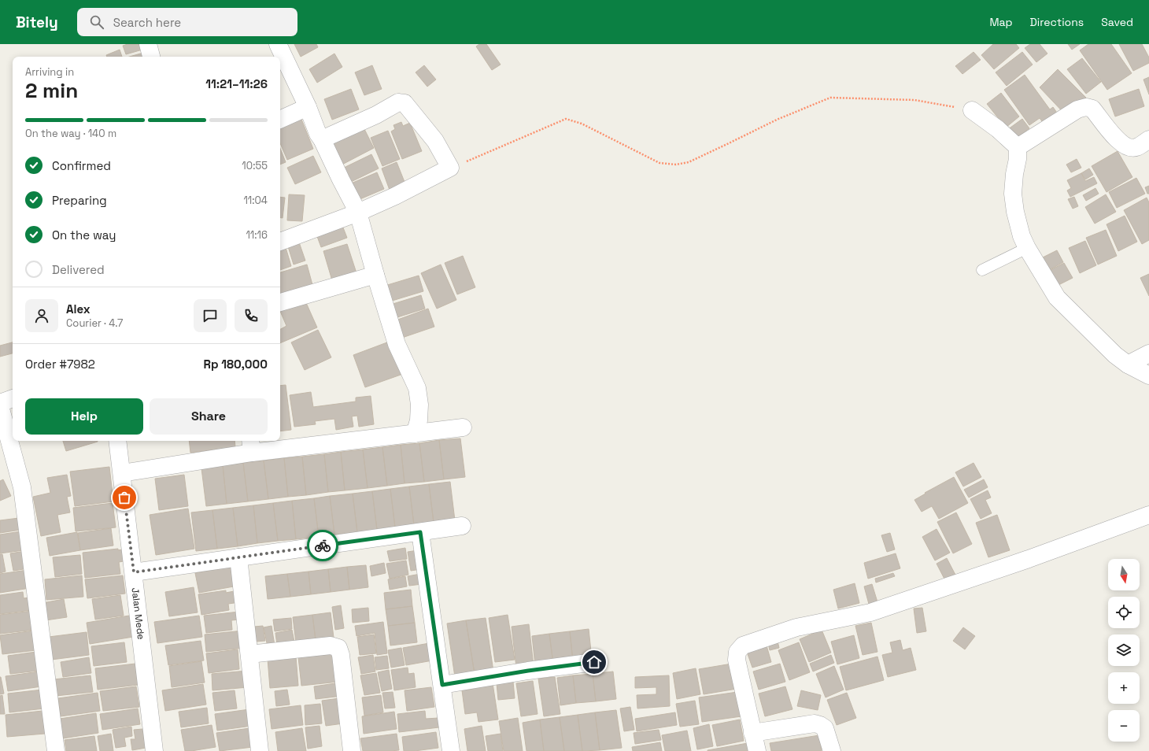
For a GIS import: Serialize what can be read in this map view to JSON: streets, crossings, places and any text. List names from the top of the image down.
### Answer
{
  "streets": {
    "street": ["Jalan Mede"]
  },
  "north": "bottom",
  "page": {
    "header": "Bitely",
    "search": "Search here",
    "nav": ["Map", "Directions", "Saved"],
    "heading": ["2 min", "Arriving in", "11:21–11:26"],
    "panel": [
      "Alex",
      "Courier · 4.7",
      "Order #7982",
      "Rp 180,000"
    ],
    "bar": "On the way · 140 m",
    "list": [
      ["Confirmed", "10:55"],
      ["Preparing", "11:04"],
      ["On the way", "11:16"],
      "Delivered"
    ],
    "buttons": ["Help", "Share"],
    "map_buttons": ["+", "−"]
  }
}
